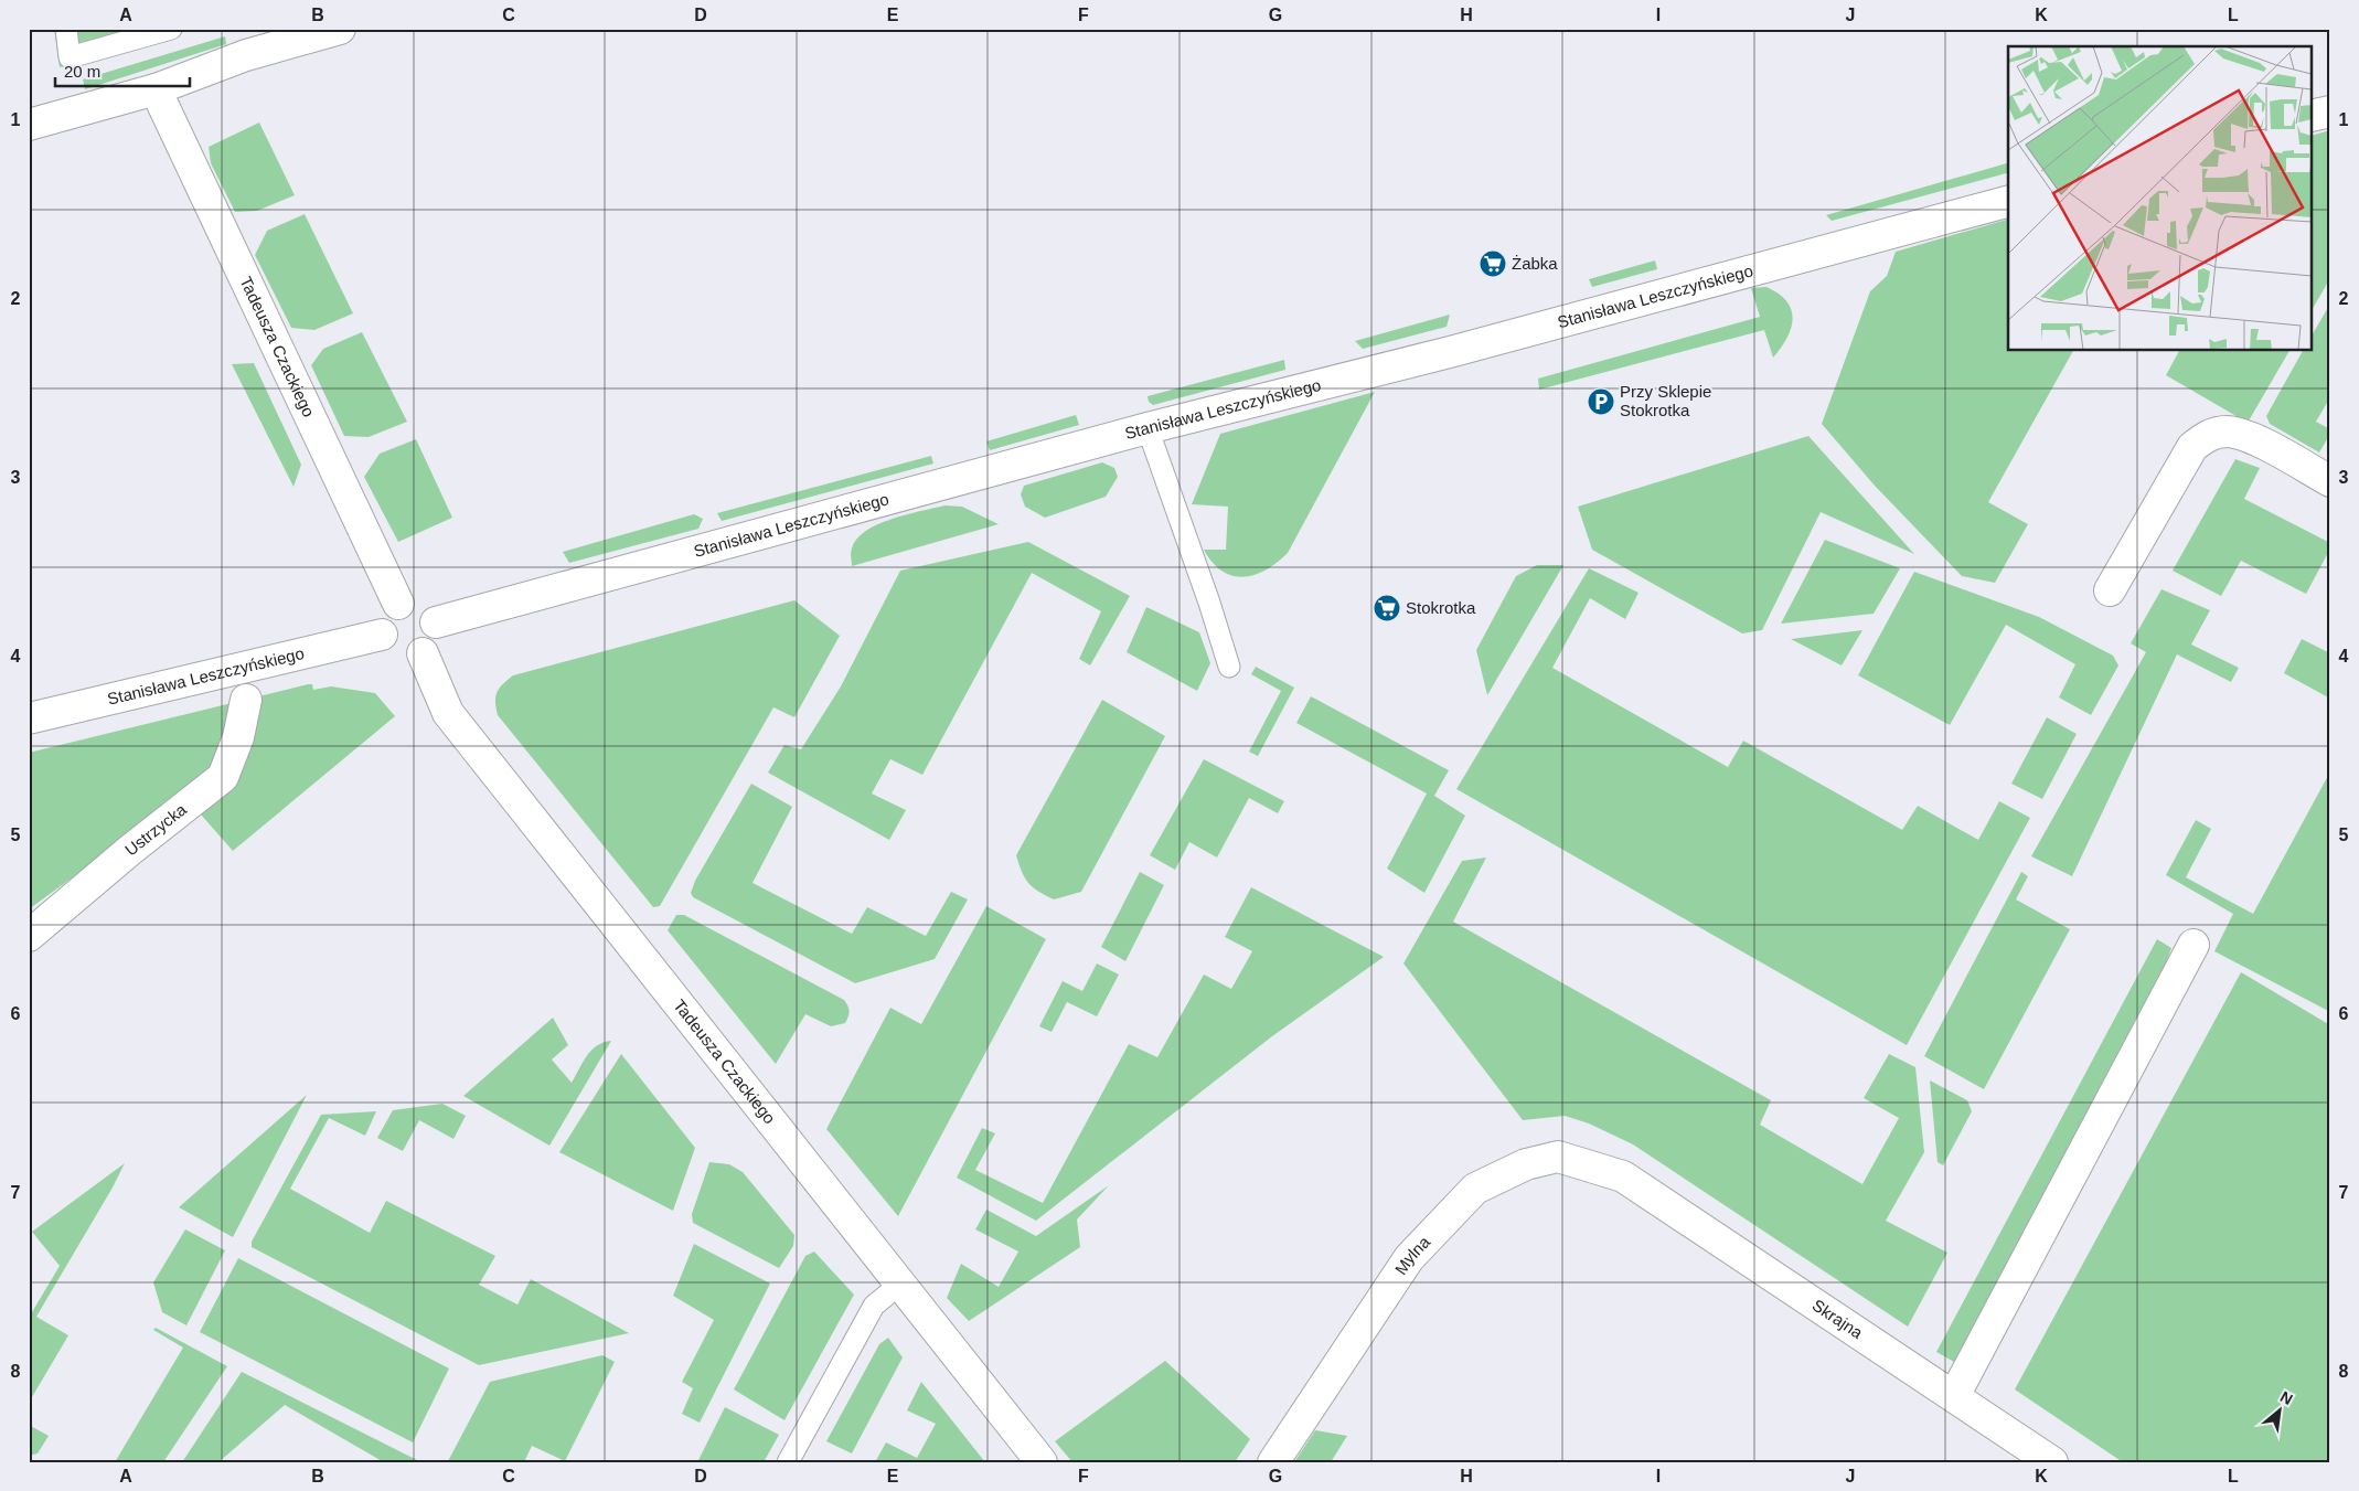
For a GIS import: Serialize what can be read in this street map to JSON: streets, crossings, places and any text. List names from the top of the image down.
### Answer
{
  "streets": {
    "street": [
      "Stanisława Leszczyńskiego",
      "Tadeusza Czackiego",
      "Ustrzycka",
      "Mylna",
      "Skrajna"
    ]
  },
  "crossings": [
    ["Stanisława Leszczyńskiego", "Tadeusza Czackiego"],
    ["Mylna", "Skrajna"]
  ],
  "places": {
    "supermarket": ["Żabka", "Stokrotka"],
    "parking": ["Przy Sklepie Stokrotka"]
  },
  "scale_bar": "20 m",
  "north": "top right",
  "grid": {
    "columns": [
      "A",
      "B",
      "C",
      "D",
      "E",
      "F",
      "G",
      "H",
      "I",
      "J",
      "K",
      "L"
    ],
    "rows": [
      "1",
      "2",
      "3",
      "4",
      "5",
      "6",
      "7",
      "8"
    ]
  }
}
